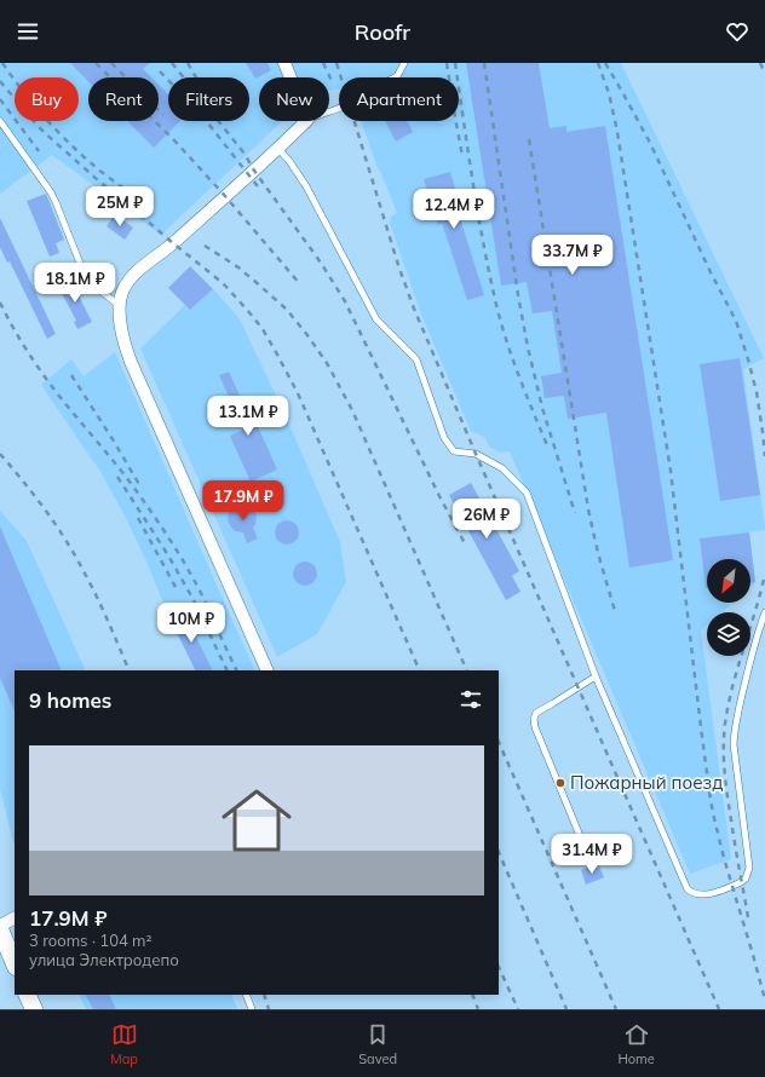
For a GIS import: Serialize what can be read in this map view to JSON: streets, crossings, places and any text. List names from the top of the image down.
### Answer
{
  "places": ["Пожарный поезд"],
  "north": "bottom left",
  "page": {
    "header": "Roofr",
    "chip": [
      "Buy",
      "Rent",
      "Filters",
      "New",
      "Apartment"
    ],
    "price": [
      "25M ₽",
      "12.4M ₽",
      "33.7M ₽",
      "18.1M ₽",
      "13.1M ₽",
      "17.9M ₽",
      "26M ₽",
      "10M ₽",
      "31.4M ₽"
    ],
    "heading": "9 homes",
    "list": [
      {
        "name": "17.9M ₽",
        "note": "3 rooms · 104 m² · улица Электродепо"
      }
    ],
    "tabs": ["Map", "Saved", "Home"]
  }
}
